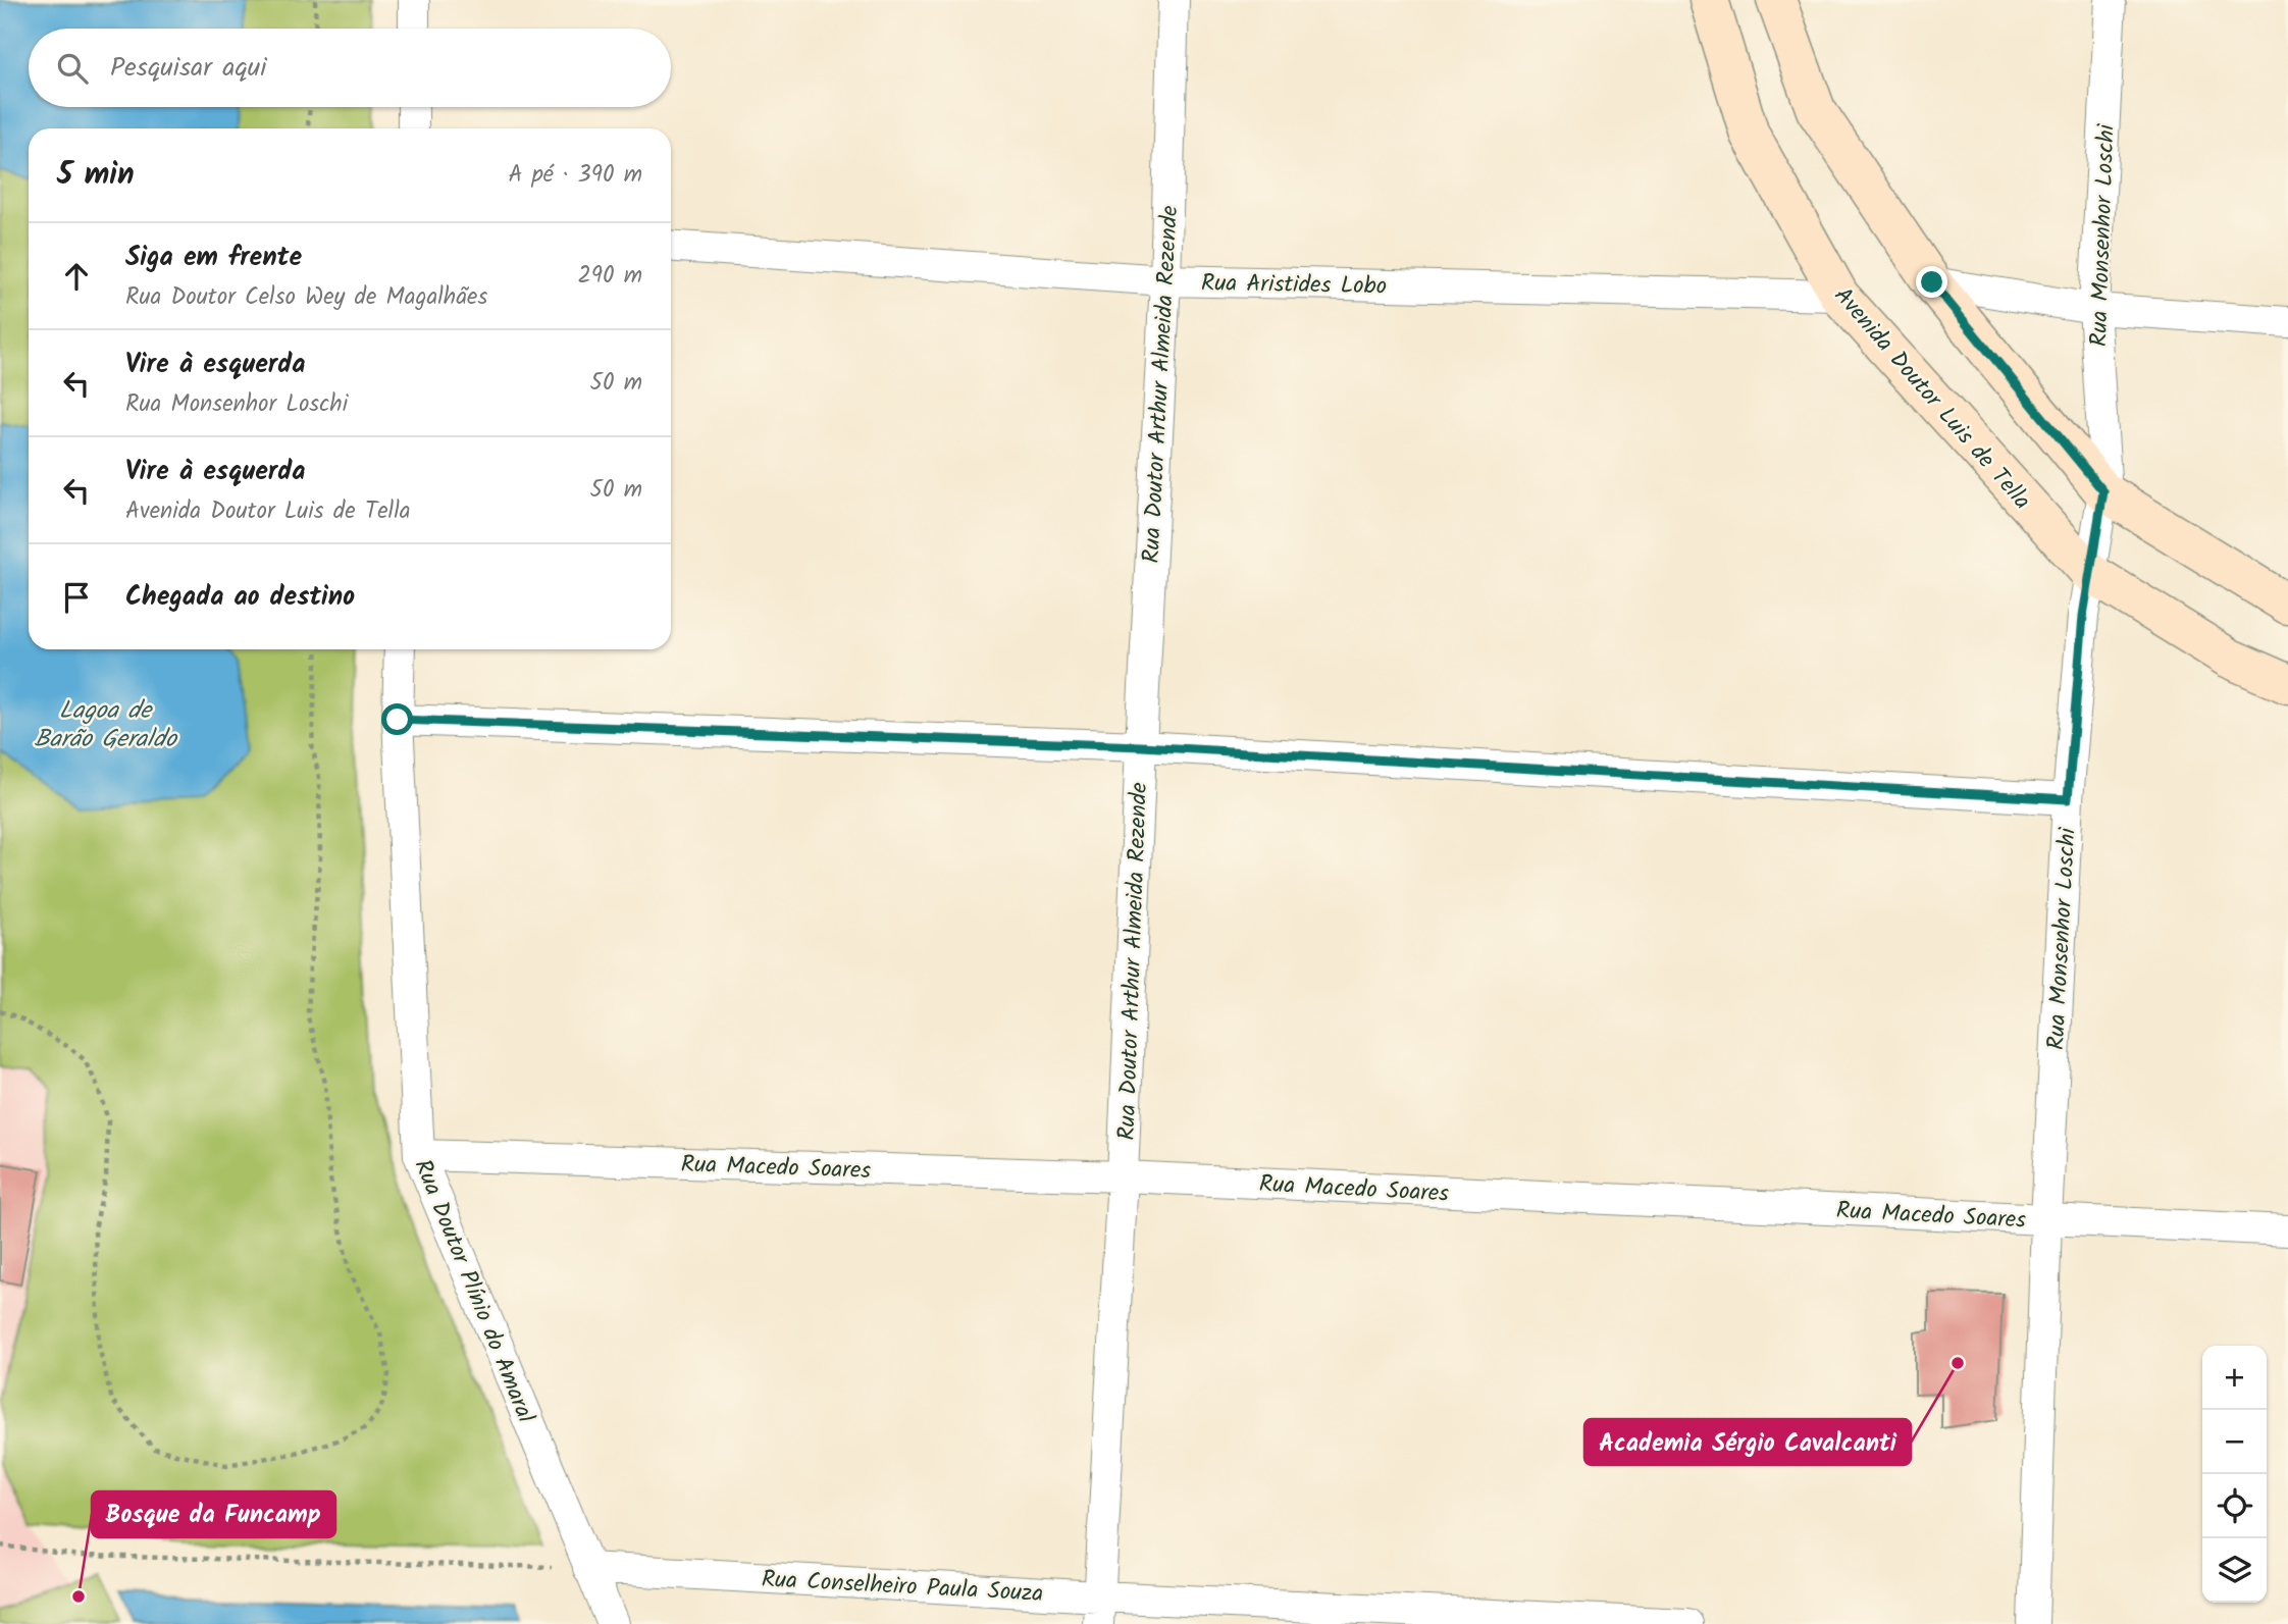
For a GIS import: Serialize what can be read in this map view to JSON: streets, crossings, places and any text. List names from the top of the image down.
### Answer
{
  "streets": {
    "main road": ["Avenida Doutor Luis de Tella"],
    "street": [
      "Rua Monsenhor Loschi",
      "Rua Aristides Lobo",
      "Rua Doutor Arthur Almeida Rezende",
      "Rua Macedo Soares",
      "Rua Doutor Plínio do Amaral",
      "Rua Conselheiro Paula Souza"
    ]
  },
  "crossings": [
    ["Rua Monsenhor Loschi", "Avenida Doutor Luis de Tella"],
    ["Rua Monsenhor Loschi", "Rua Macedo Soares"],
    ["Rua Aristides Lobo", "Rua Doutor Arthur Almeida Rezende"],
    ["Rua Aristides Lobo", "Avenida Doutor Luis de Tella"],
    ["Rua Doutor Arthur Almeida Rezende", "Rua Macedo Soares"],
    ["Rua Doutor Arthur Almeida Rezende", "Rua Conselheiro Paula Souza"],
    ["Rua Macedo Soares", "Rua Doutor Plínio do Amaral"],
    ["Rua Doutor Plínio do Amaral", "Rua Conselheiro Paula Souza"]
  ],
  "water": ["Lagoa de Barão Geraldo"],
  "places": ["Academia Sérgio Cavalcanti", "Bosque da Funcamp"],
  "page": {
    "search": "Pesquisar aqui",
    "heading": ["5 min", "A pé · 390 m"],
    "list": [
      ["Siga em frente", "Rua Doutor Celso Wey de Magalhães", "290 m"],
      ["Vire à esquerda", "Rua Monsenhor Loschi", "50 m"],
      ["Vire à esquerda", "Avenida Doutor Luis de Tella", "50 m"],
      "Chegada ao destino"
    ],
    "map_buttons": ["+", "−"]
  }
}
